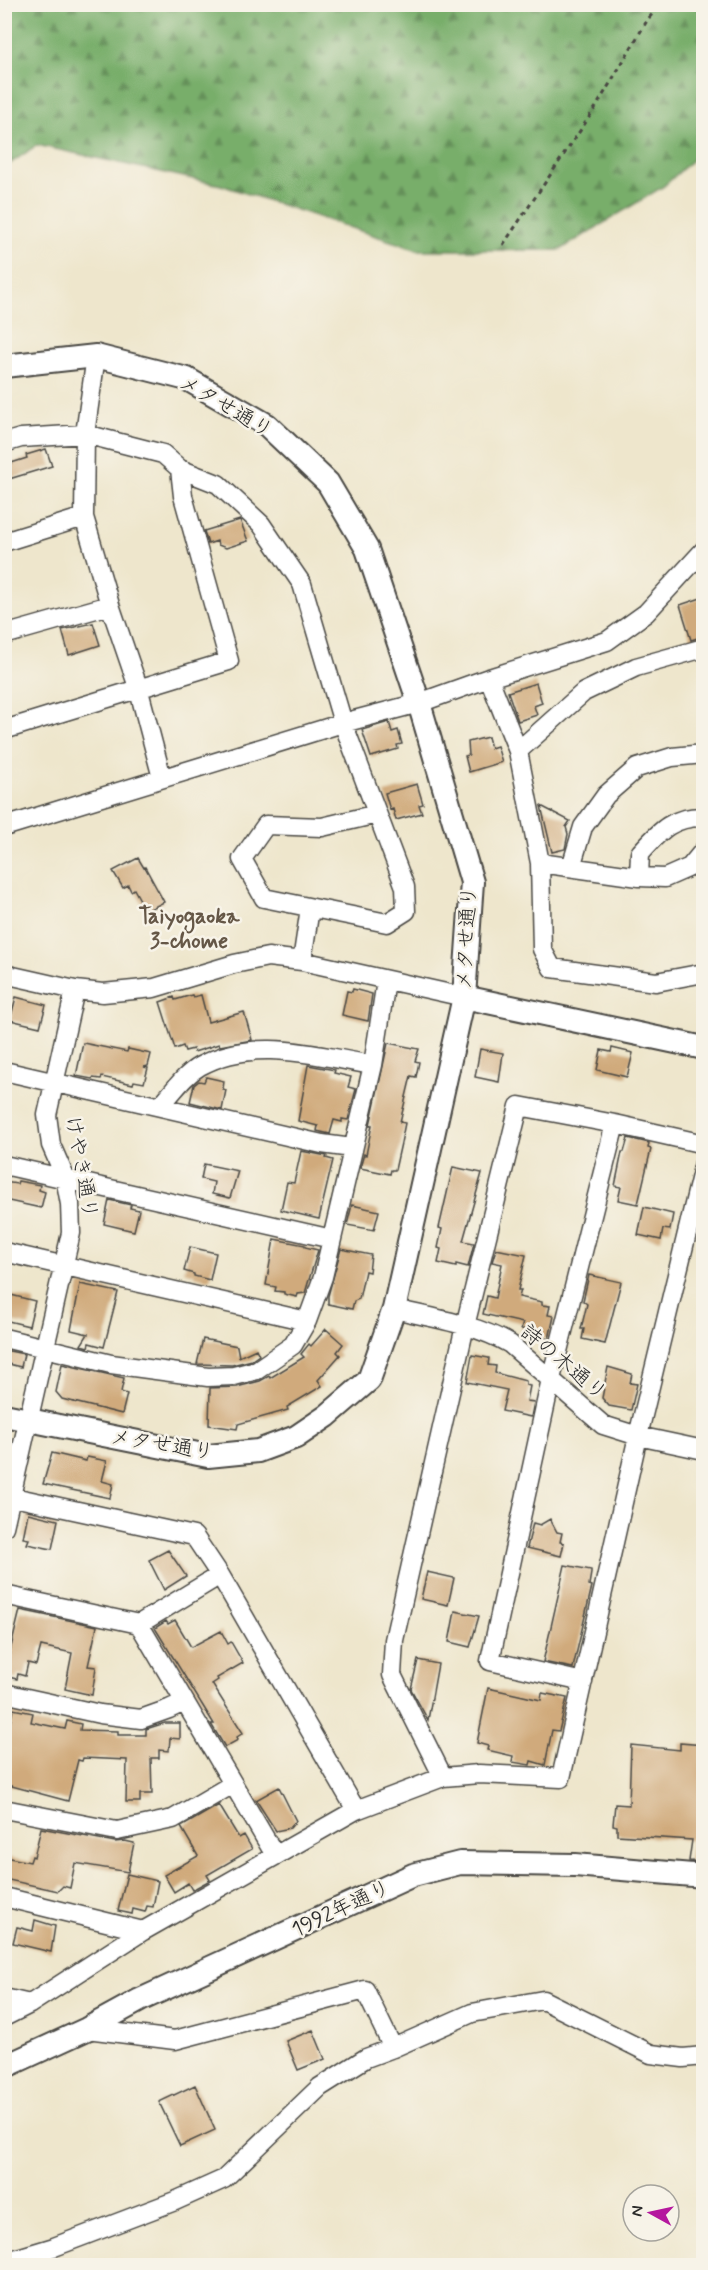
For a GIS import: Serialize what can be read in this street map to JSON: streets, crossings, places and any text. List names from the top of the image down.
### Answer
{
  "streets": {
    "street": [
      "メタせ通り",
      "けやき通り",
      "詩の木通り",
      "1992年通り"
    ]
  },
  "crossings": [
    ["メタせ通り", "けやき通り"],
    ["メタせ通り", "詩の木通り"]
  ],
  "districts": ["Taiyogaoka 3-chome"],
  "north": "left"
}
